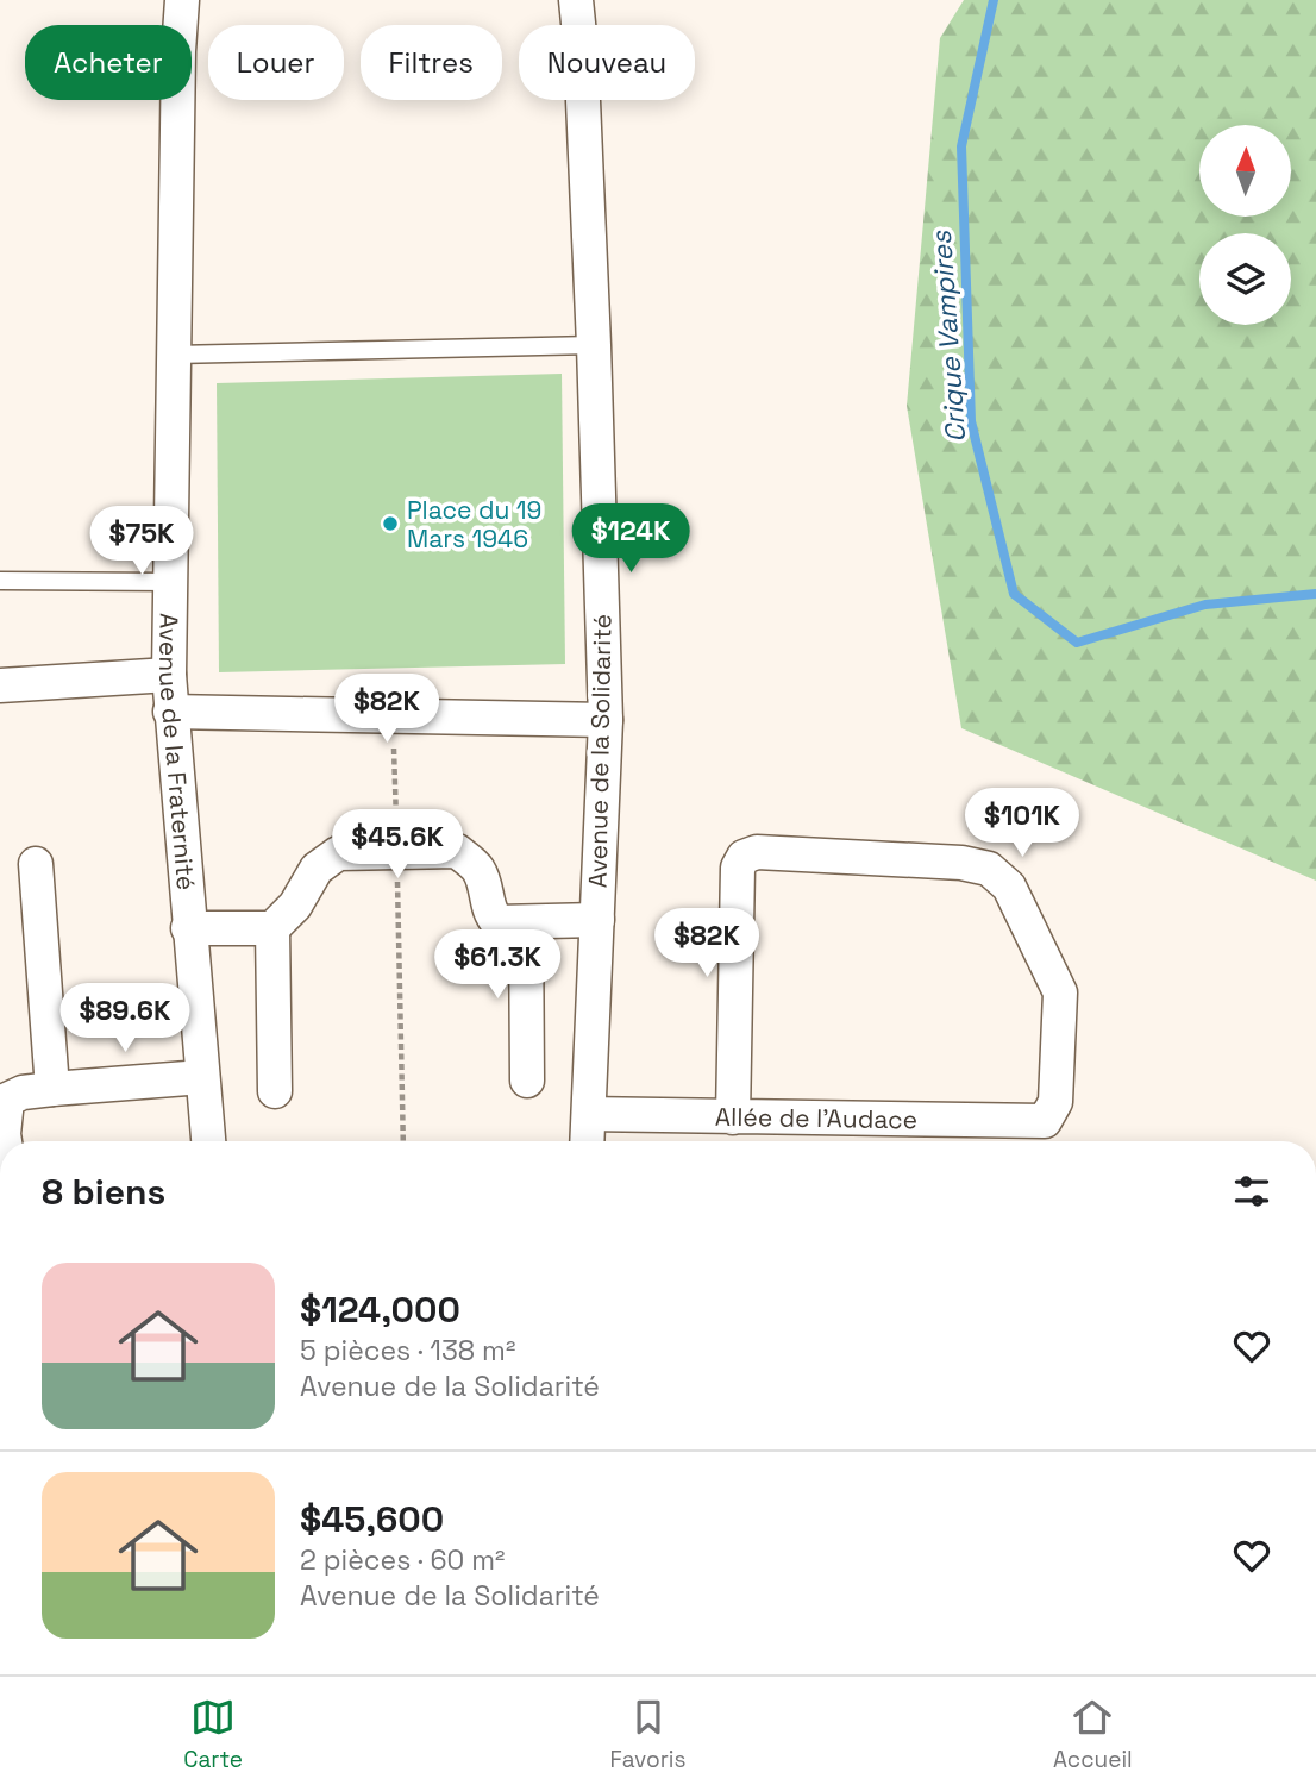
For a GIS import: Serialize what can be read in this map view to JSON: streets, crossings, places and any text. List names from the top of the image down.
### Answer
{
  "streets": {
    "street": ["Avenue de la Fraternité", "Avenue de la Solidarité", "Allée de l'Audace"]
  },
  "crossings": [
    ["Avenue de la Solidarité", "Allée de l'Audace"]
  ],
  "water": ["Crique Vampires"],
  "places": ["Place du 19 Mars 1946"],
  "north": "top",
  "page": {
    "chip": [
      "Acheter",
      "Louer",
      "Filtres",
      "Nouveau"
    ],
    "price": [
      "$124K",
      "$75K",
      "$82K",
      "$101K",
      "$45.6K",
      "$82K",
      "$61.3K",
      "$89.6K"
    ],
    "heading": "8 biens",
    "list": [
      {
        "name": "$124,000",
        "note": "5 pièces · 138 m² · Avenue de la Solidarité"
      },
      {
        "name": "$45,600",
        "note": "2 pièces · 60 m² · Avenue de la Solidarité"
      }
    ],
    "tabs": ["Carte", "Favoris", "Accueil"]
  }
}
